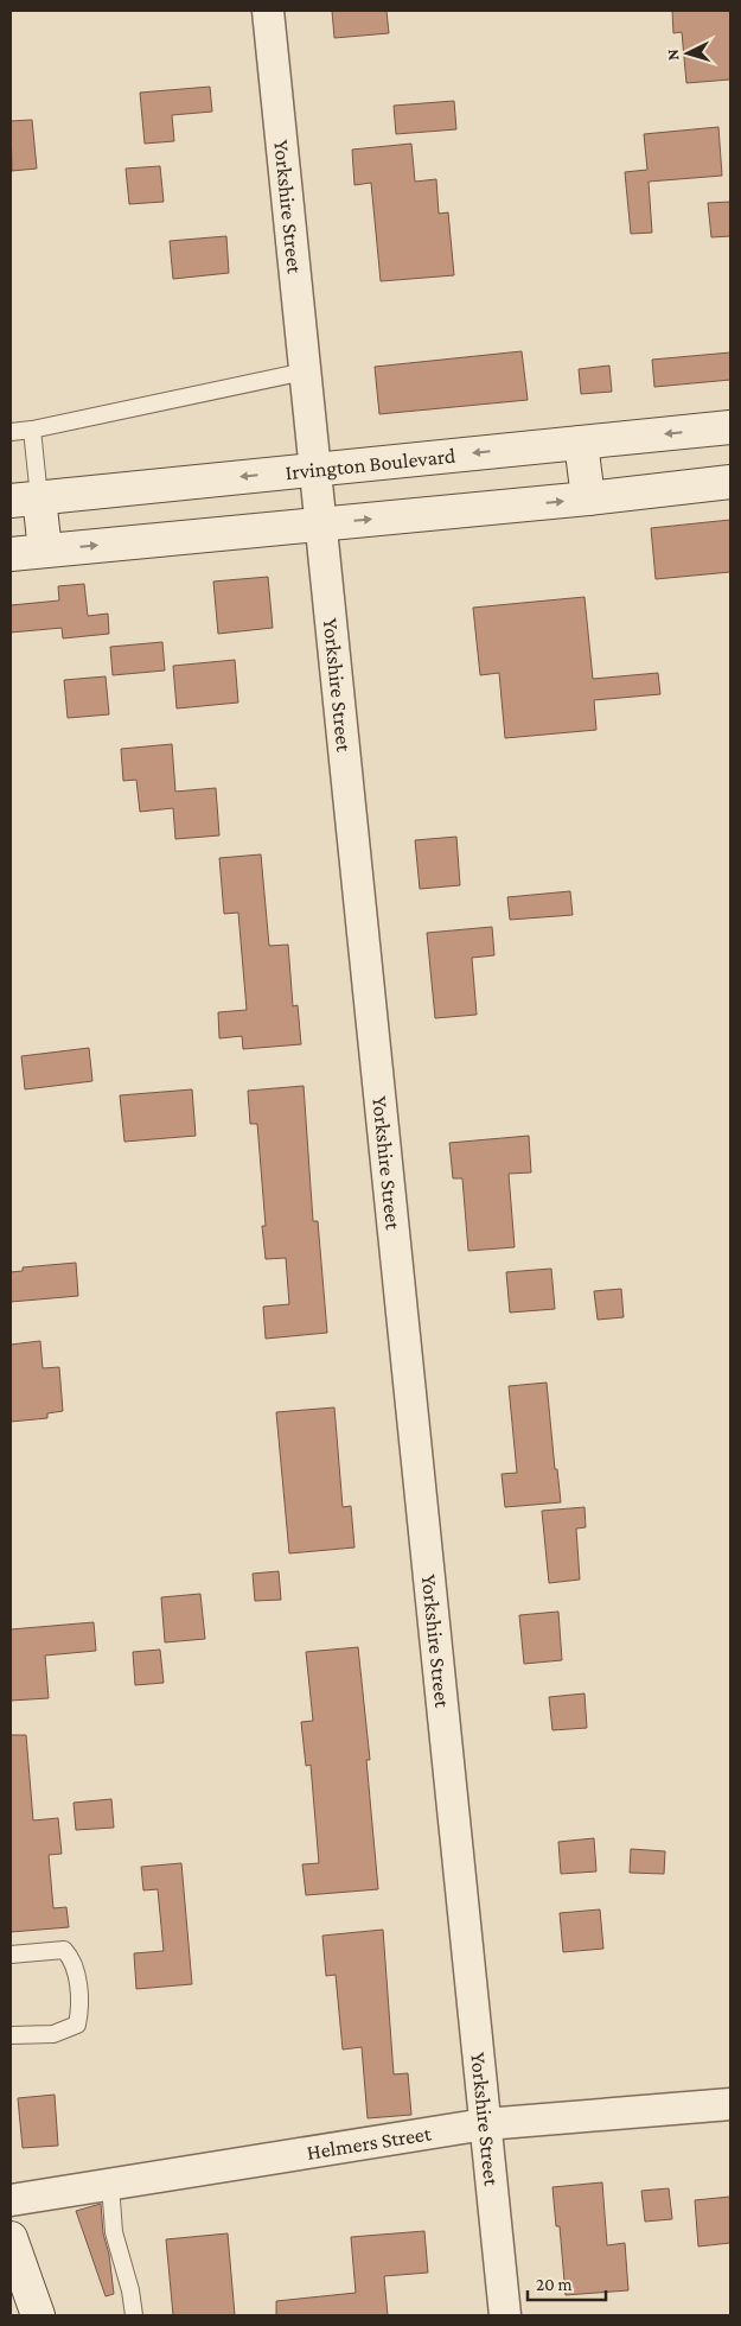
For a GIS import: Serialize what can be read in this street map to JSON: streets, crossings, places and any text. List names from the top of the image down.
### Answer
{
  "streets": {
    "main road": ["Irvington Boulevard"],
    "street": ["Yorkshire Street", "Helmers Street"]
  },
  "crossings": [
    ["Yorkshire Street", "Irvington Boulevard"],
    ["Yorkshire Street", "Helmers Street"]
  ],
  "scale_bar": "20 m",
  "north": "left"
}
